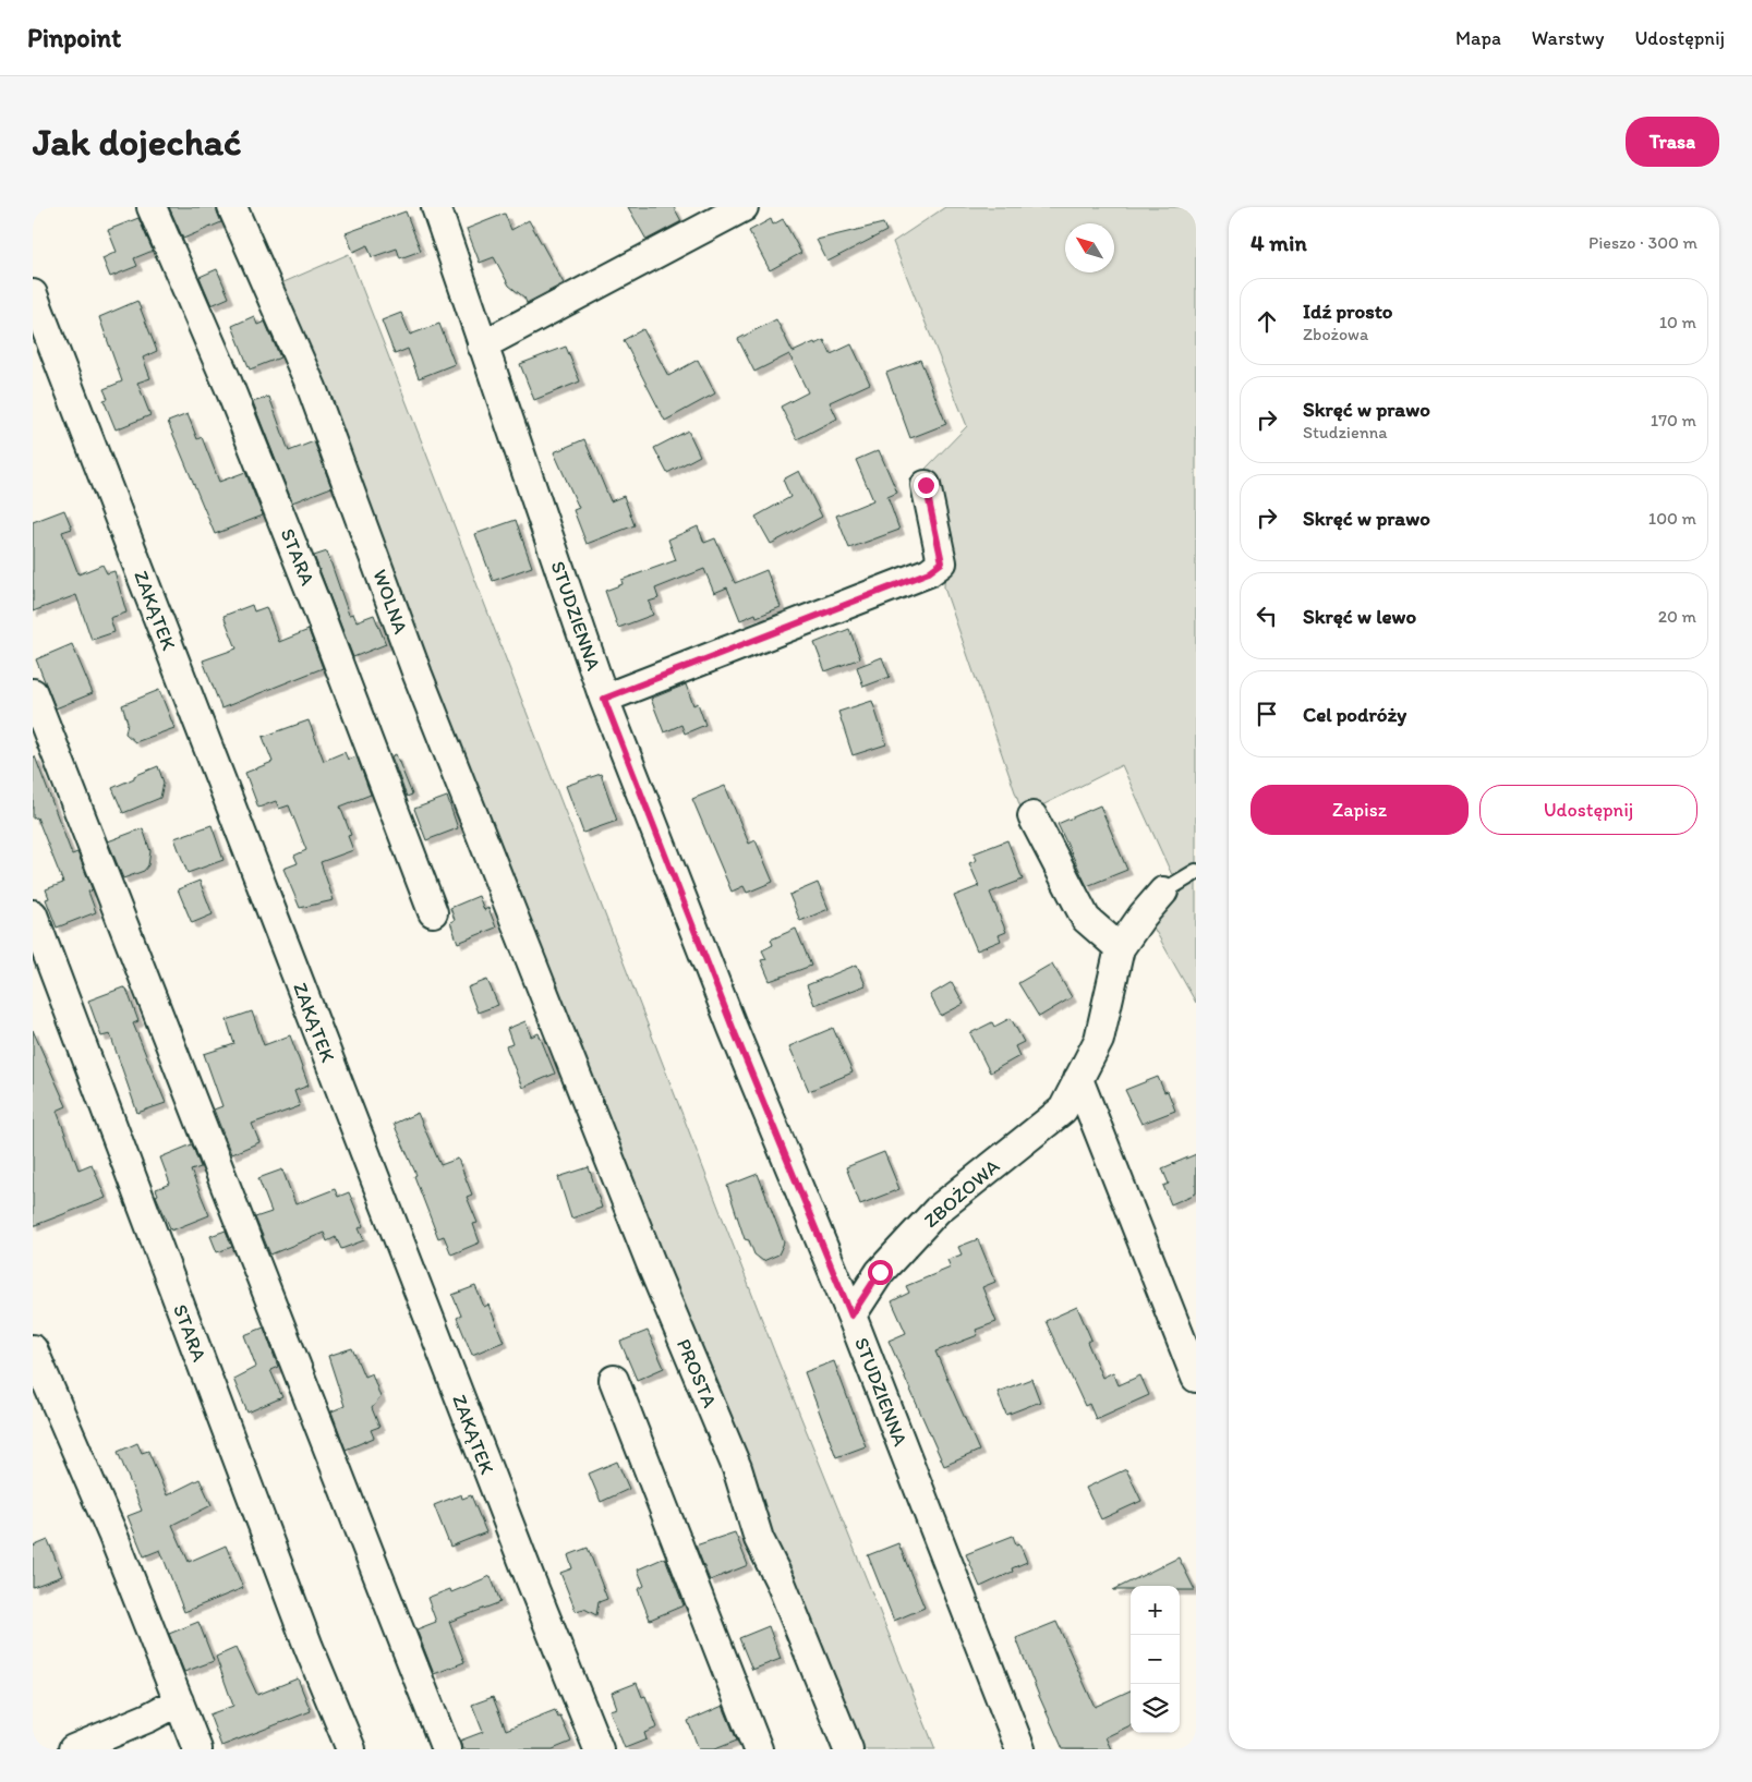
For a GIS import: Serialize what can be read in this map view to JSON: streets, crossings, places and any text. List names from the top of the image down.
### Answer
{
  "streets": {
    "street": [
      "STARA",
      "WOLNA",
      "ZAKĄTEK",
      "STUDZIENNA",
      "ZBOŻOWA",
      "PROSTA"
    ]
  },
  "crossings": [
    ["WOLNA", "PROSTA"],
    ["STUDZIENNA", "ZBOŻOWA"]
  ],
  "north": "top left",
  "page": {
    "header": "Pinpoint",
    "nav": ["Mapa", "Warstwy", "Udostępnij"],
    "buttons": [
      "Trasa",
      ["Zapisz", "Udostępnij"]
    ],
    "title": "Jak dojechać",
    "heading": ["4 min", "Pieszo · 300 m"],
    "list": [
      ["Idź prosto", "Zbożowa", "10 m"],
      ["Skręć w prawo", "Studzienna", "170 m"],
      ["Skręć w prawo", "100 m"],
      ["Skręć w lewo", "20 m"],
      "Cel podróży"
    ],
    "map_buttons": ["+", "−"]
  }
}
